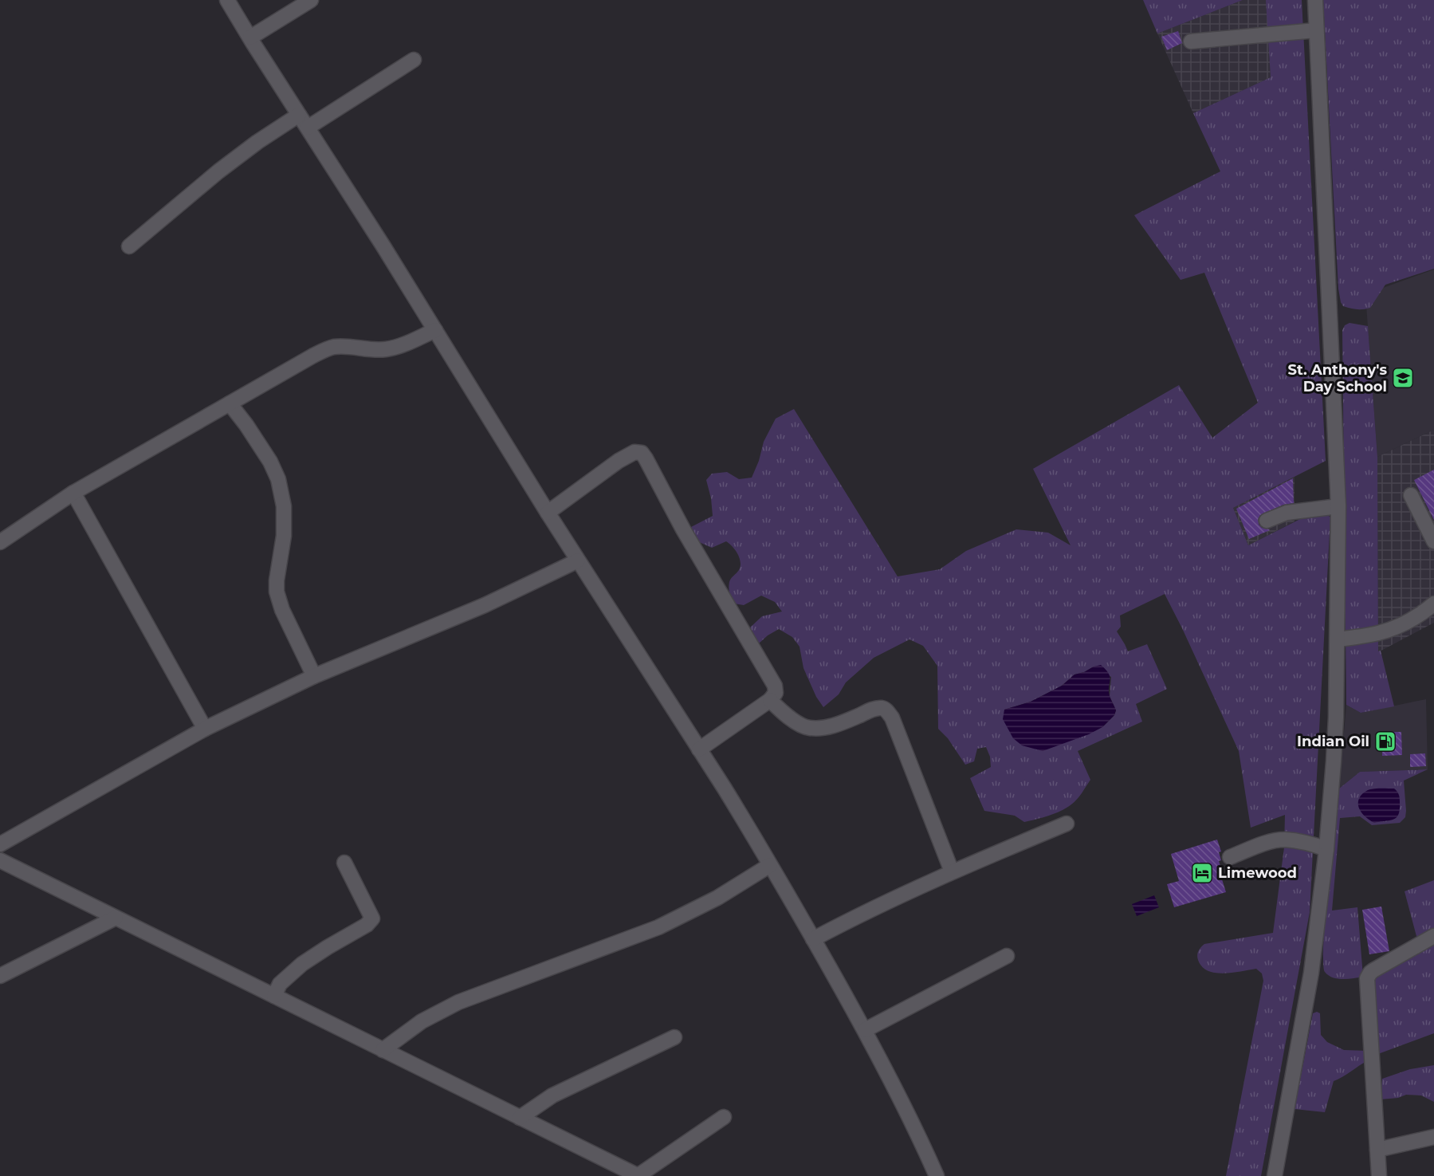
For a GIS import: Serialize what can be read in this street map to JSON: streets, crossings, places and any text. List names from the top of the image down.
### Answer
{
  "places": {
    "school or university": ["St. Anthony's Day School"],
    "fuel station": ["Indian Oil"],
    "hotel": ["Limewood"]
  }
}
